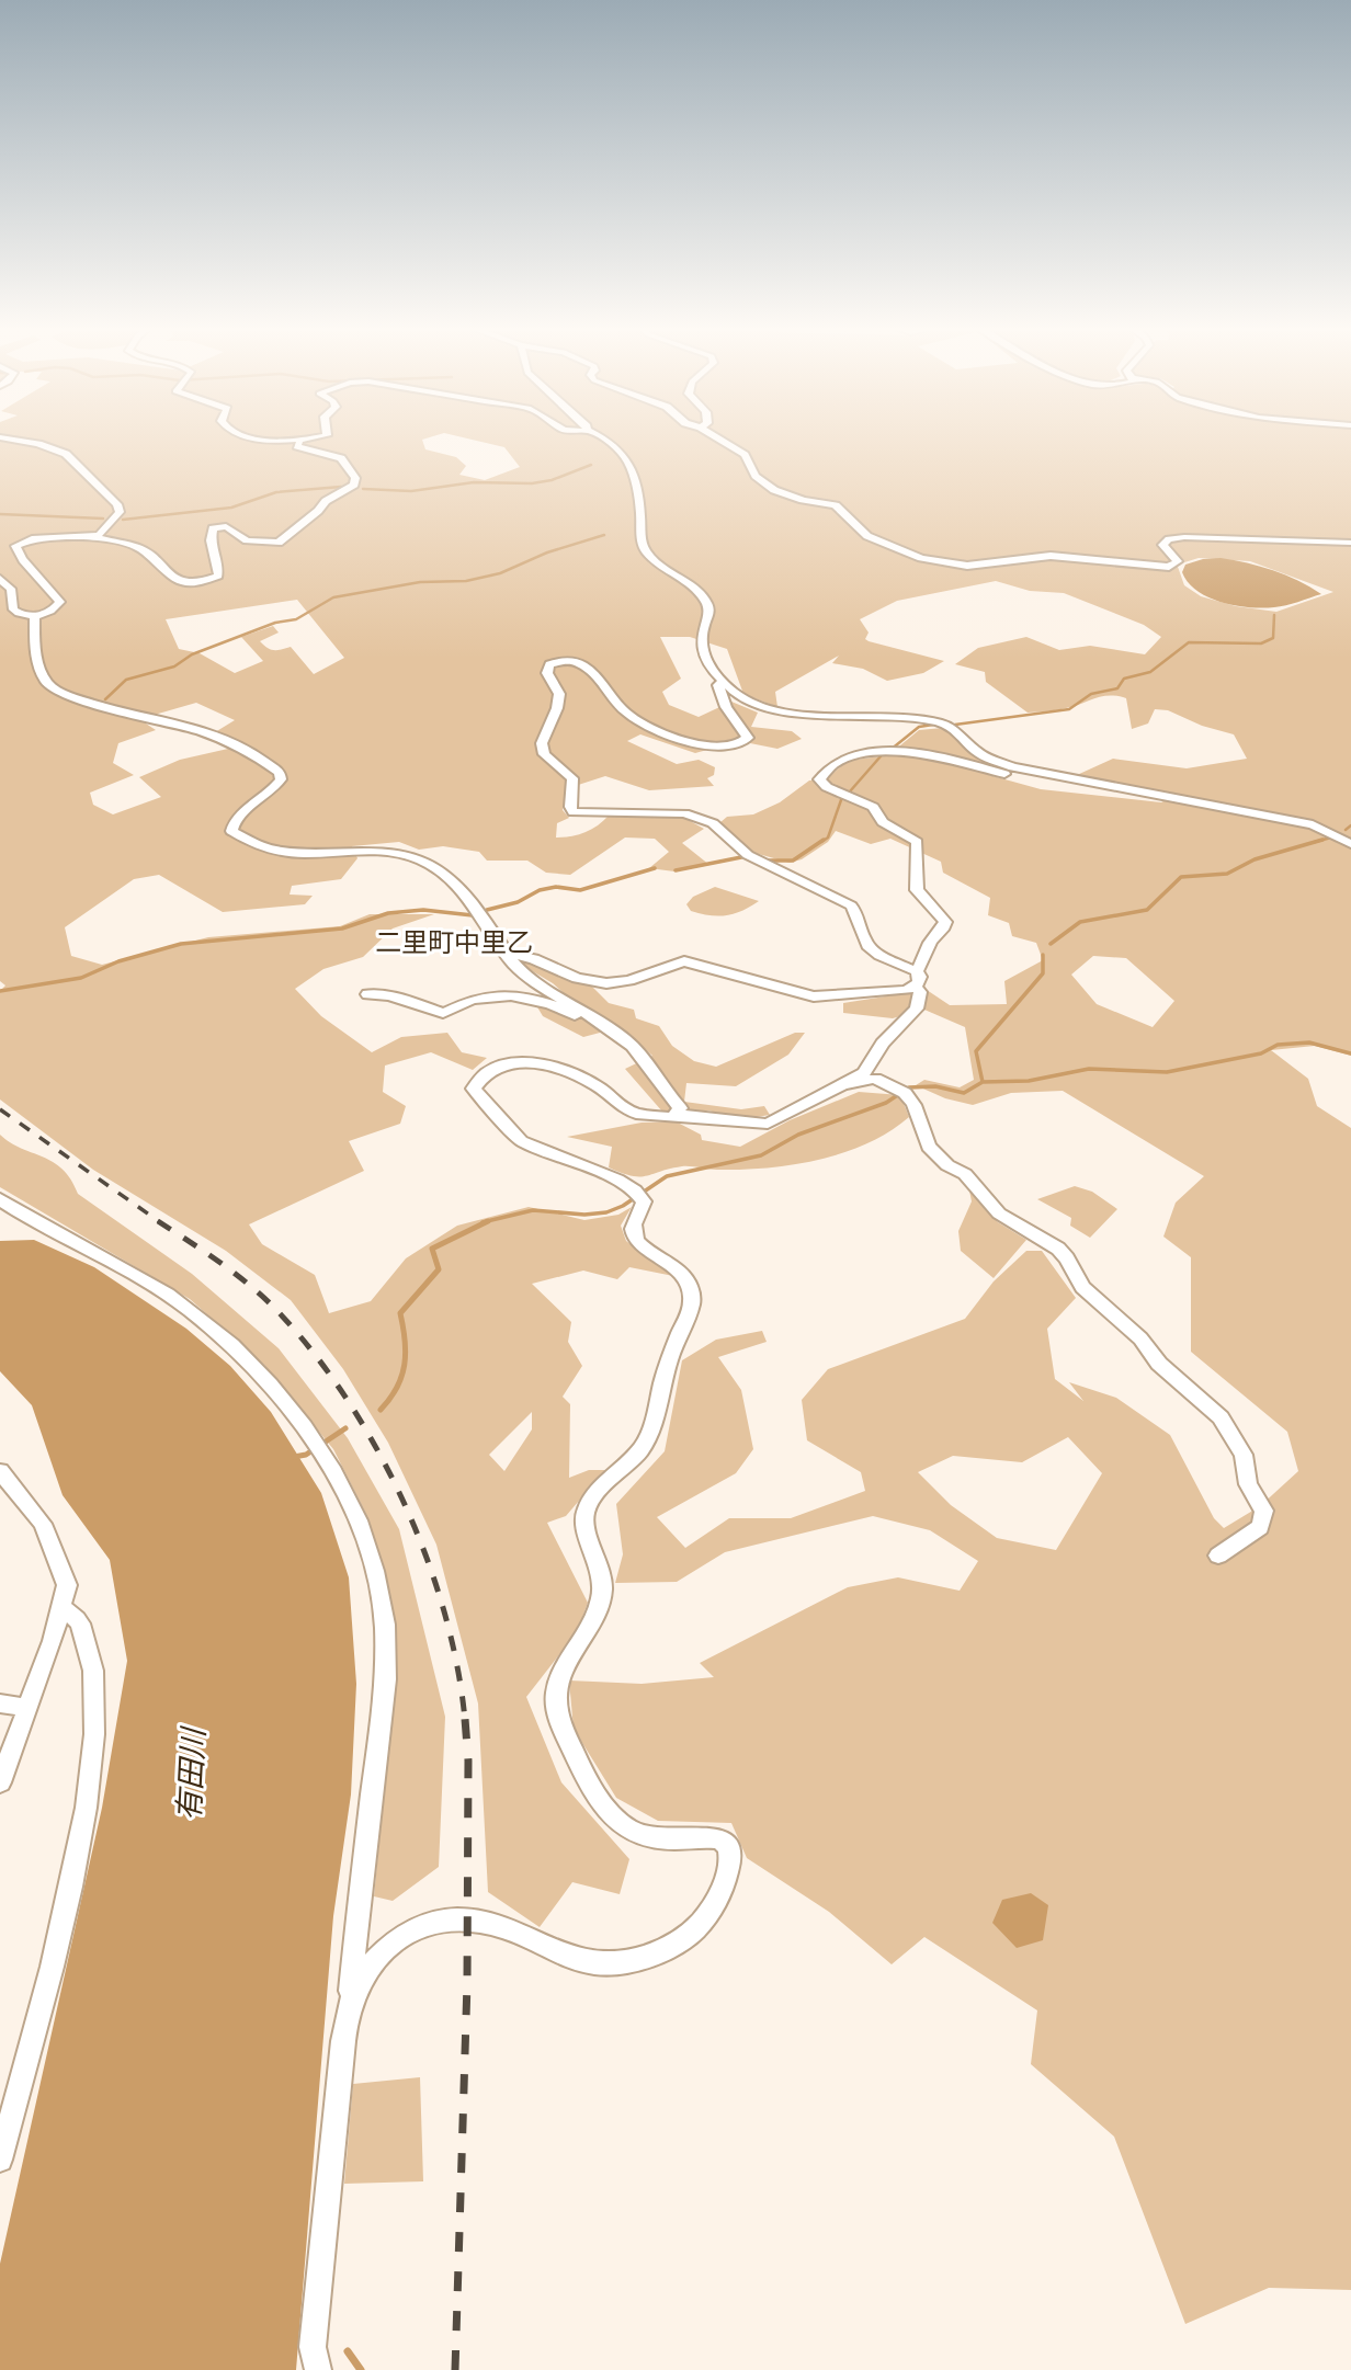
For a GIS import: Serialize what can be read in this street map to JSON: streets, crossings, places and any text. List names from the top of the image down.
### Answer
{
  "districts": ["二里町中里乙"],
  "water": ["有田川"]
}
